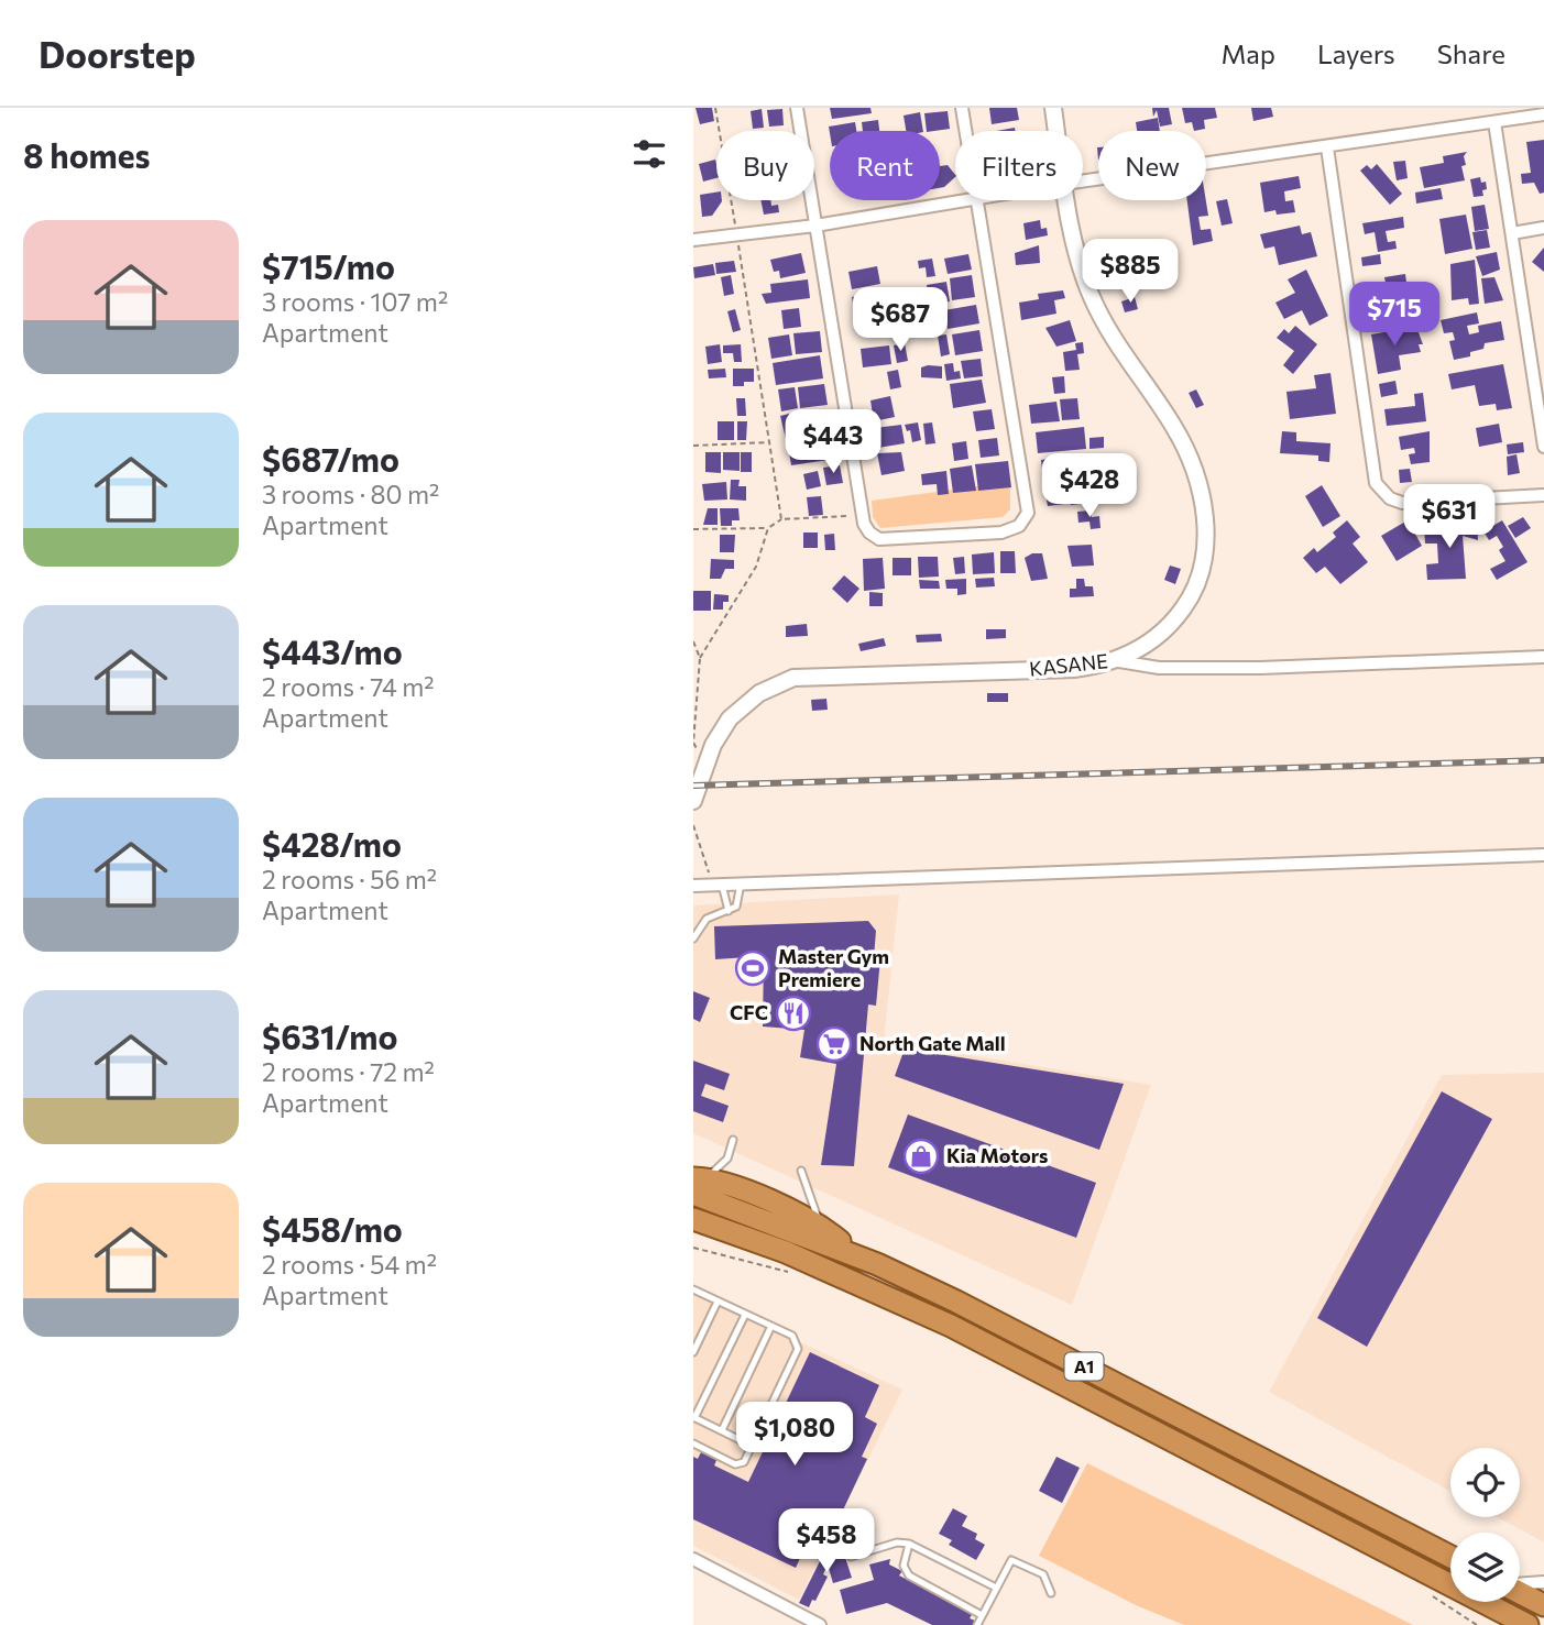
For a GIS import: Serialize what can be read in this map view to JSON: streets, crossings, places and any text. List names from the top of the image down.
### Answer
{
  "streets": {
    "highway": ["A1"],
    "street": ["KASANE"]
  },
  "places": {
    "sports": ["Master Gym Premiere"],
    "restaurant": ["CFC"],
    "supermarket": ["North Gate Mall"],
    "shop": ["Kia Motors"]
  },
  "page": {
    "header": "Doorstep",
    "nav": ["Map", "Layers", "Share"],
    "heading": "8 homes",
    "chip": [
      "Buy",
      "Rent",
      "Filters",
      "New"
    ],
    "list": [
      {
        "name": "$715/mo",
        "note": "3 rooms · 107 m² · Apartment"
      },
      {
        "name": "$687/mo",
        "note": "3 rooms · 80 m² · Apartment"
      },
      {
        "name": "$443/mo",
        "note": "2 rooms · 74 m² · Apartment"
      },
      {
        "name": "$428/mo",
        "note": "2 rooms · 56 m² · Apartment"
      },
      {
        "name": "$631/mo",
        "note": "2 rooms · 72 m² · Apartment"
      },
      {
        "name": "$458/mo",
        "note": "2 rooms · 54 m² · Apartment"
      }
    ],
    "price": [
      "$885",
      "$715",
      "$687",
      "$443",
      "$428",
      "$631",
      "$1,080",
      "$458"
    ]
  }
}
